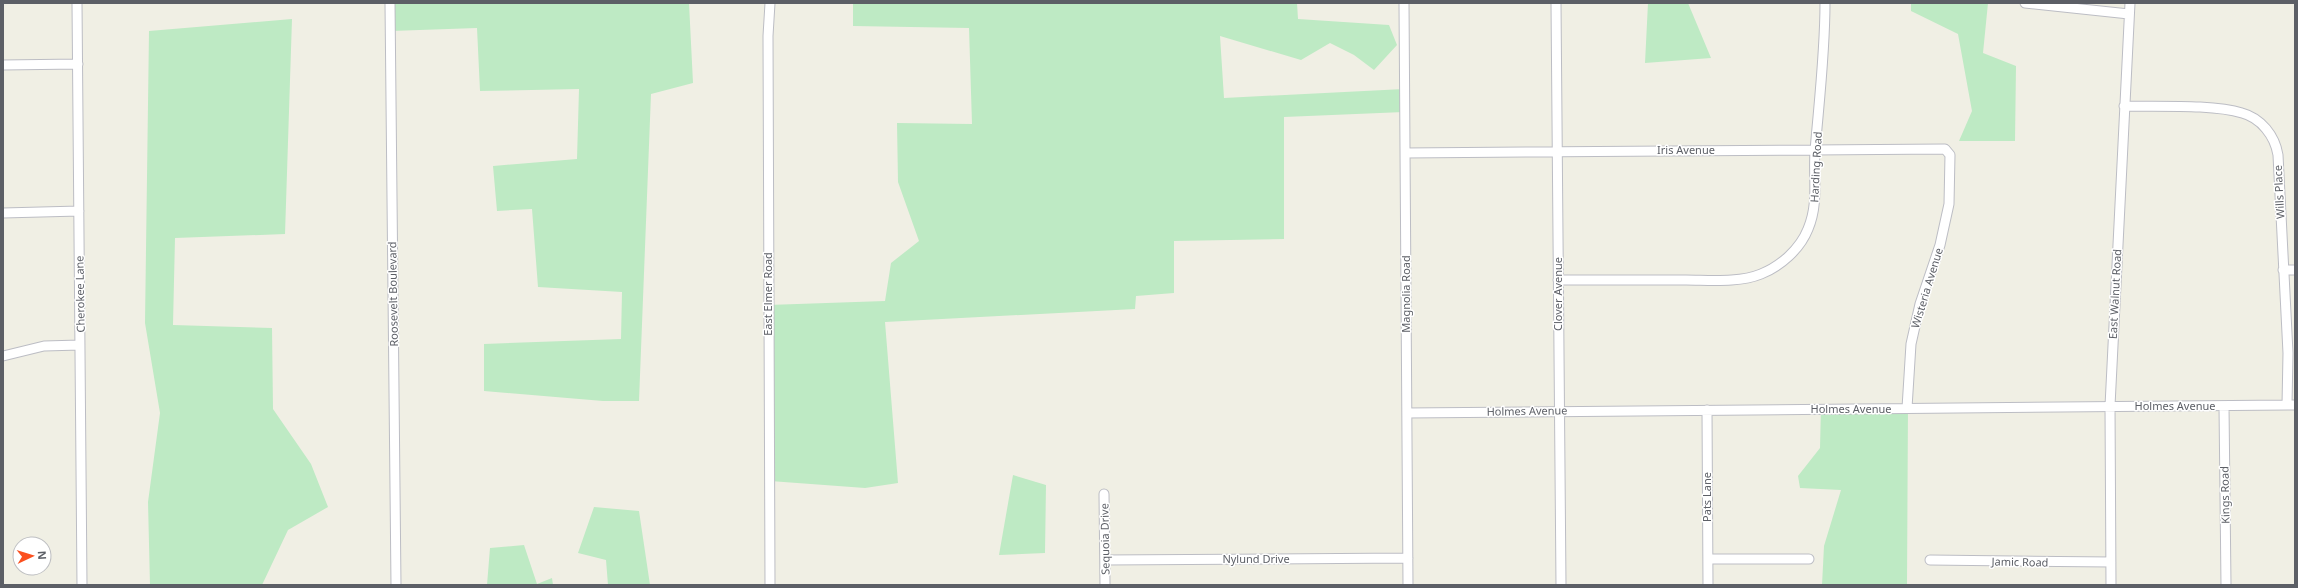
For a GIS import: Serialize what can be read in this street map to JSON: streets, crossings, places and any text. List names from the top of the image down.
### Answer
{
  "streets": {
    "street": [
      "Iris Avenue",
      "Harding Road",
      "Wills Place",
      "Wisteria Avenue",
      "Cherokee Lane",
      "Roosevelt Boulevard",
      "East Elmer Road",
      "Magnolia Road",
      "Clover Avenue",
      "East Walnut Road",
      "Holmes Avenue",
      "Kings Road",
      "Pats Lane",
      "Sequoia Drive",
      "Nylund Drive",
      "Jamic Road"
    ]
  },
  "crossings": [
    ["Iris Avenue", "Harding Road"],
    ["Iris Avenue", "Wisteria Avenue"],
    ["Iris Avenue", "Magnolia Road"],
    ["Iris Avenue", "Clover Avenue"],
    ["Harding Road", "Clover Avenue"],
    ["Wills Place", "East Walnut Road"],
    ["Wills Place", "Holmes Avenue"],
    ["Wisteria Avenue", "Holmes Avenue"],
    ["Magnolia Road", "Holmes Avenue"],
    ["Magnolia Road", "Nylund Drive"],
    ["Clover Avenue", "Holmes Avenue"],
    ["East Walnut Road", "Holmes Avenue"],
    ["East Walnut Road", "Jamic Road"],
    ["Holmes Avenue", "Kings Road"],
    ["Holmes Avenue", "Pats Lane"],
    ["Sequoia Drive", "Nylund Drive"]
  ],
  "north": "right"
}
